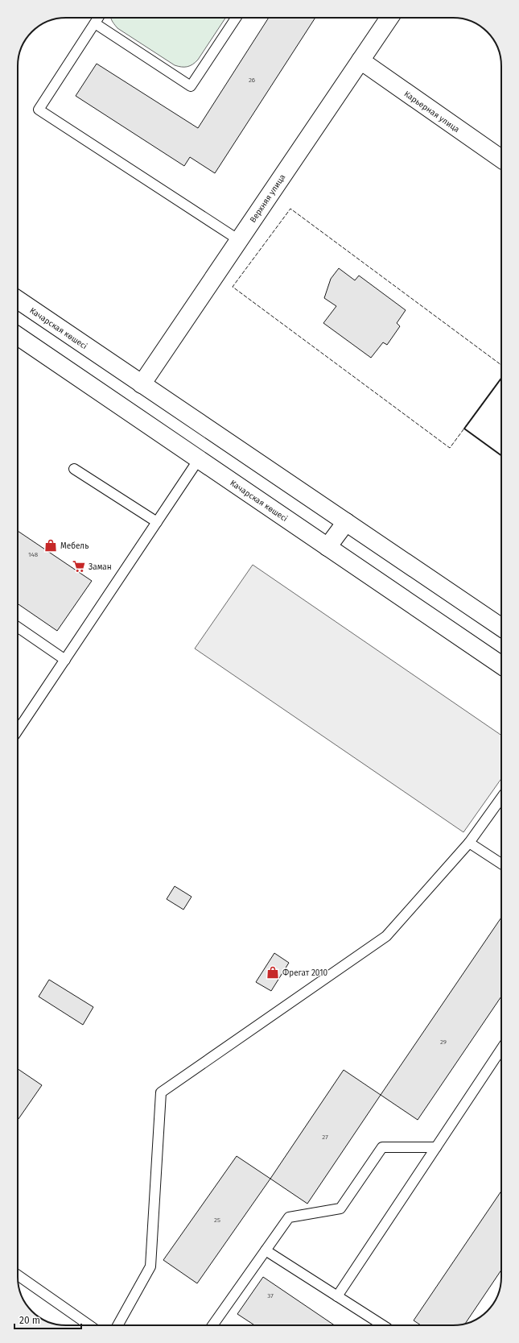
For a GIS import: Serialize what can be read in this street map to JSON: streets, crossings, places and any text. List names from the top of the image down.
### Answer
{
  "streets": {
    "main road": ["Карьерная улица", "Верхняя улица", "Качарская көшесі"]
  },
  "crossings": [
    ["Карьерная улица", "Верхняя улица"],
    ["Верхняя улица", "Качарская көшесі"]
  ],
  "places": {
    "shop": ["Мебель", "Фрегат 2010"],
    "supermarket": ["Заман"]
  },
  "house_numbers": [
    "26",
    "148",
    "29",
    "27",
    "25",
    "37"
  ],
  "scale_bar": "20 m"
}
